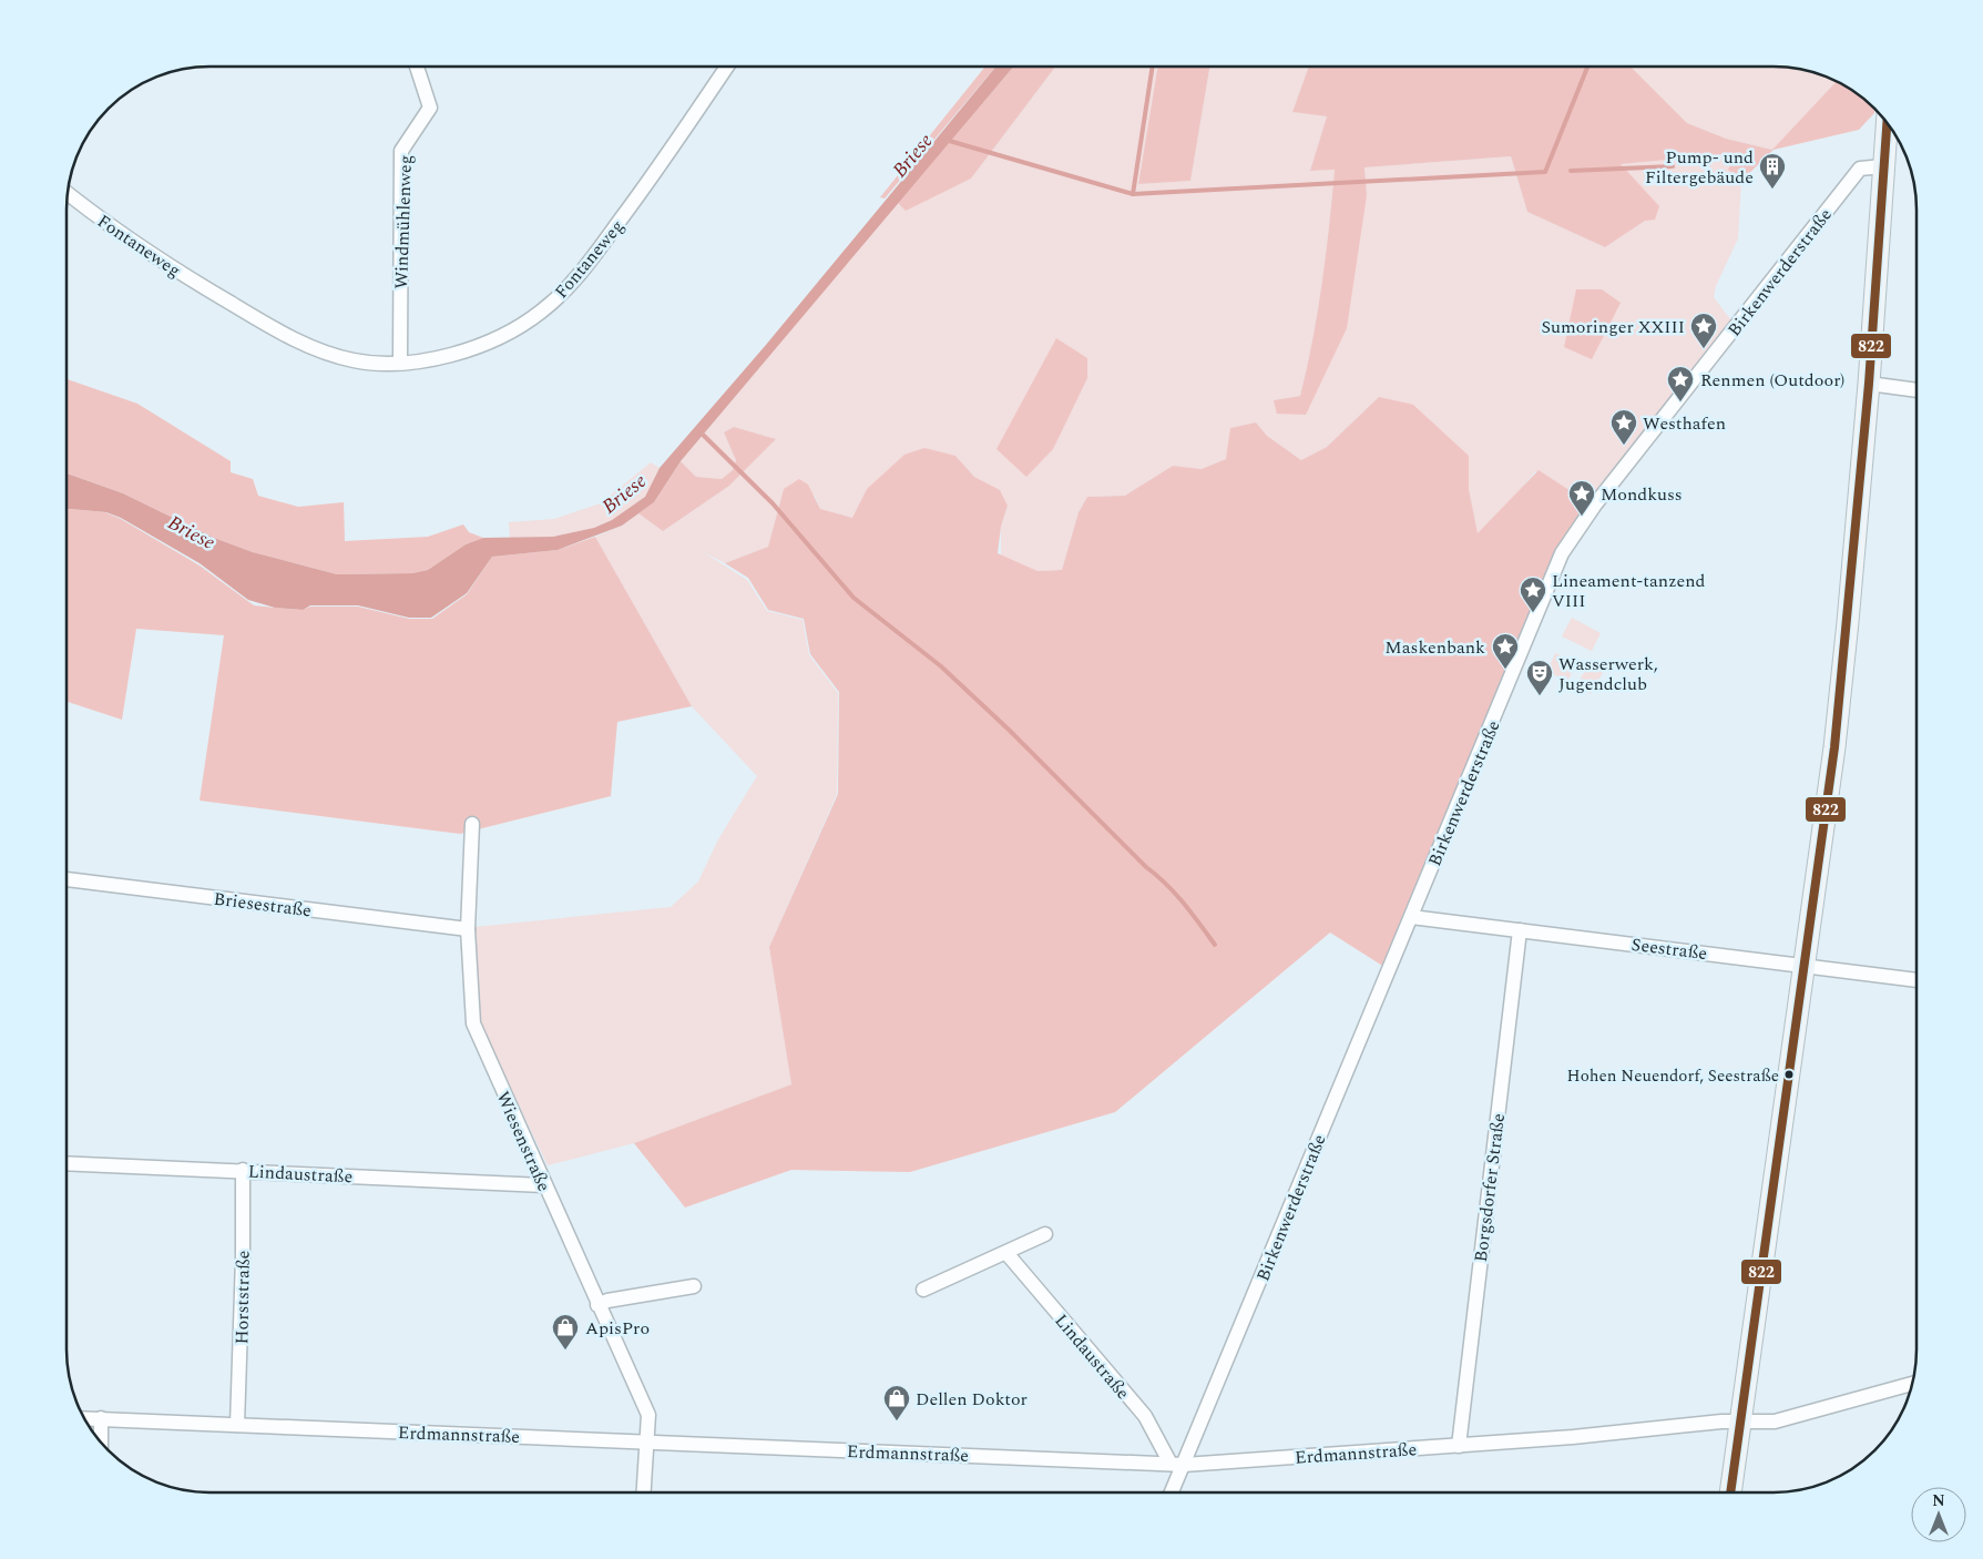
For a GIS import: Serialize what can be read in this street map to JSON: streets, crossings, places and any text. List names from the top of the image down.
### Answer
{
  "streets": {
    "street": [
      "Windmühlenweg",
      "Fontaneweg",
      "Birkenwerderstraße",
      "Briesestraße",
      "Seestraße",
      "Wiesenstraße",
      "Lindaustraße",
      "Borgsdorfer Straße",
      "Horststraße",
      "Erdmannstraße"
    ]
  },
  "crossings": [
    ["Windmühlenweg", "Fontaneweg"],
    ["Birkenwerderstraße", "Seestraße"],
    ["Birkenwerderstraße", "Lindaustraße"],
    ["Birkenwerderstraße", "Erdmannstraße"],
    ["Briesestraße", "Wiesenstraße"],
    ["Seestraße", "Borgsdorfer Straße"],
    ["Wiesenstraße", "Lindaustraße"],
    ["Wiesenstraße", "Erdmannstraße"],
    ["Lindaustraße", "Horststraße"],
    ["Lindaustraße", "Erdmannstraße"],
    ["Borgsdorfer Straße", "Erdmannstraße"],
    ["Horststraße", "Erdmannstraße"]
  ],
  "water": ["Briese"],
  "places": {
    "building": ["Pump- und Filtergebäude"],
    "place": [
      "Sumoringer XXIII",
      "Renmen (Outdoor)",
      "Westhafen",
      "Mondkuss",
      "Lineament-tanzend VIII",
      "Maskenbank"
    ],
    "theatre": ["Wasserwerk, Jugendclub"],
    "other": ["Hohen Neuendorf, Seestraße"],
    "shop": ["ApisPro", "Dellen Doktor"]
  },
  "lines": ["transit line 822"],
  "north": "top"
}
